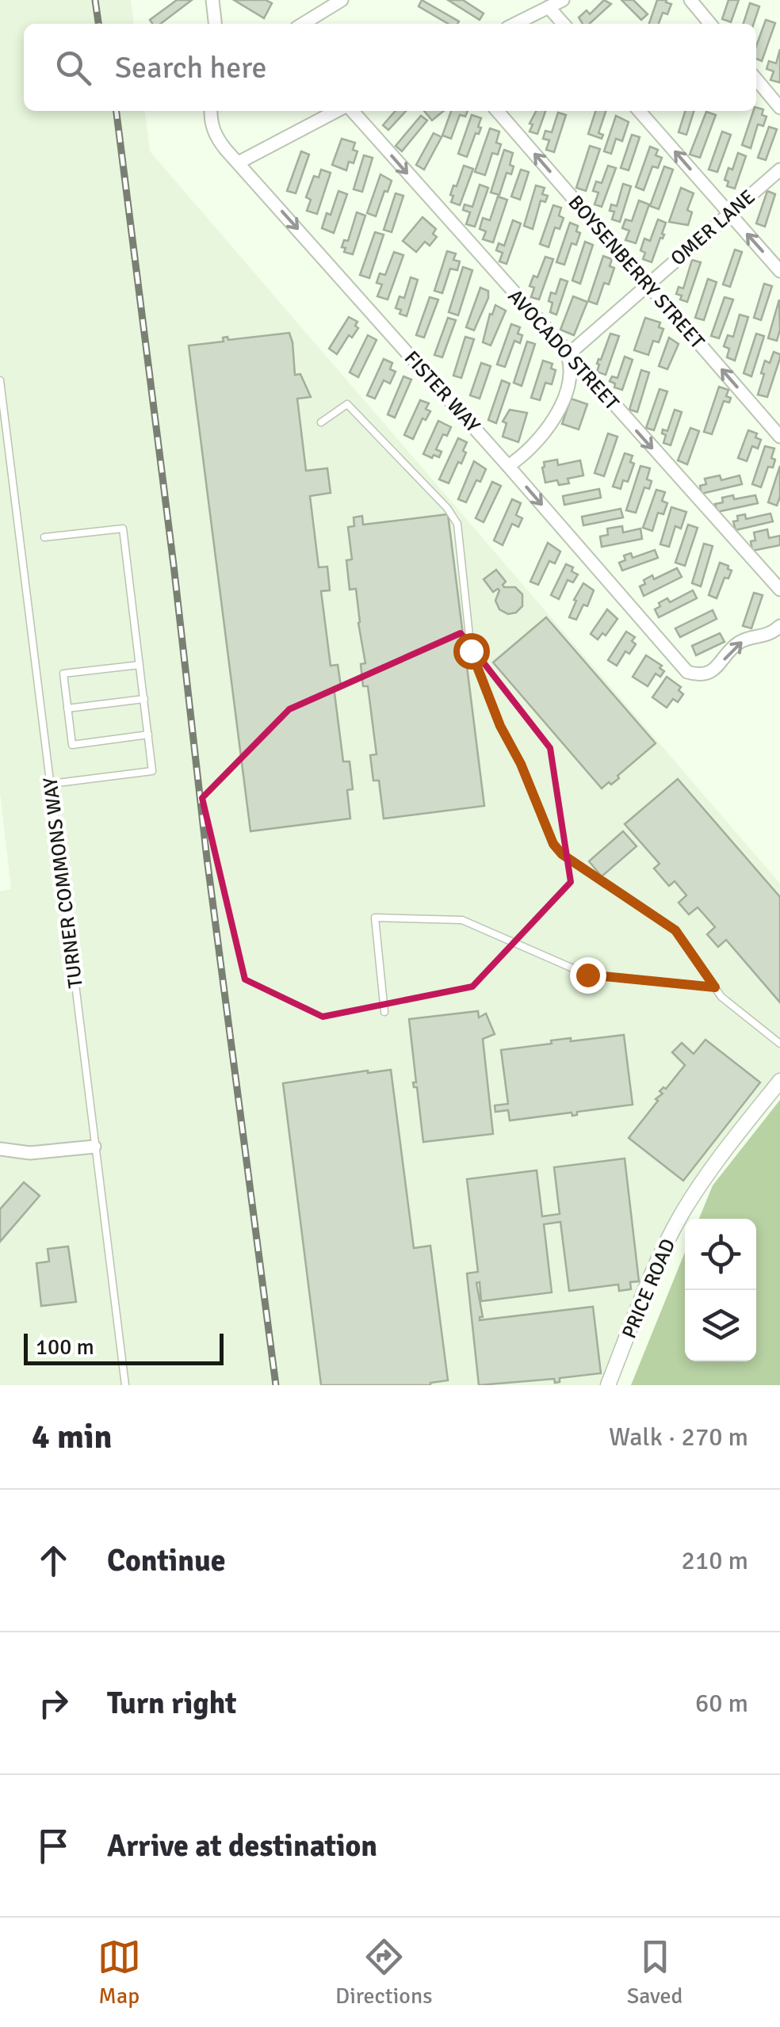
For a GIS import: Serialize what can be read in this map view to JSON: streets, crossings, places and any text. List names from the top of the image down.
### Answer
{
  "streets": {
    "street": [
      "OMER LANE",
      "BOYSENBERRY STREET",
      "AVOCADO STREET",
      "FISTER WAY",
      "PRICE ROAD"
    ],
    "lane": ["TURNER COMMONS WAY"]
  },
  "crossings": [
    ["OMER LANE", "BOYSENBERRY STREET"],
    ["OMER LANE", "AVOCADO STREET"]
  ],
  "one_way": ["BOYSENBERRY STREET", "AVOCADO STREET", "FISTER WAY"],
  "scale_bar": "100 m",
  "page": {
    "search": "Search here",
    "scale": "100 m",
    "heading": ["4 min", "Walk · 270 m"],
    "list": [
      ["Continue", "210 m"],
      ["Turn right", "60 m"],
      "Arrive at destination"
    ],
    "nav": ["Map", "Directions", "Saved"]
  }
}
